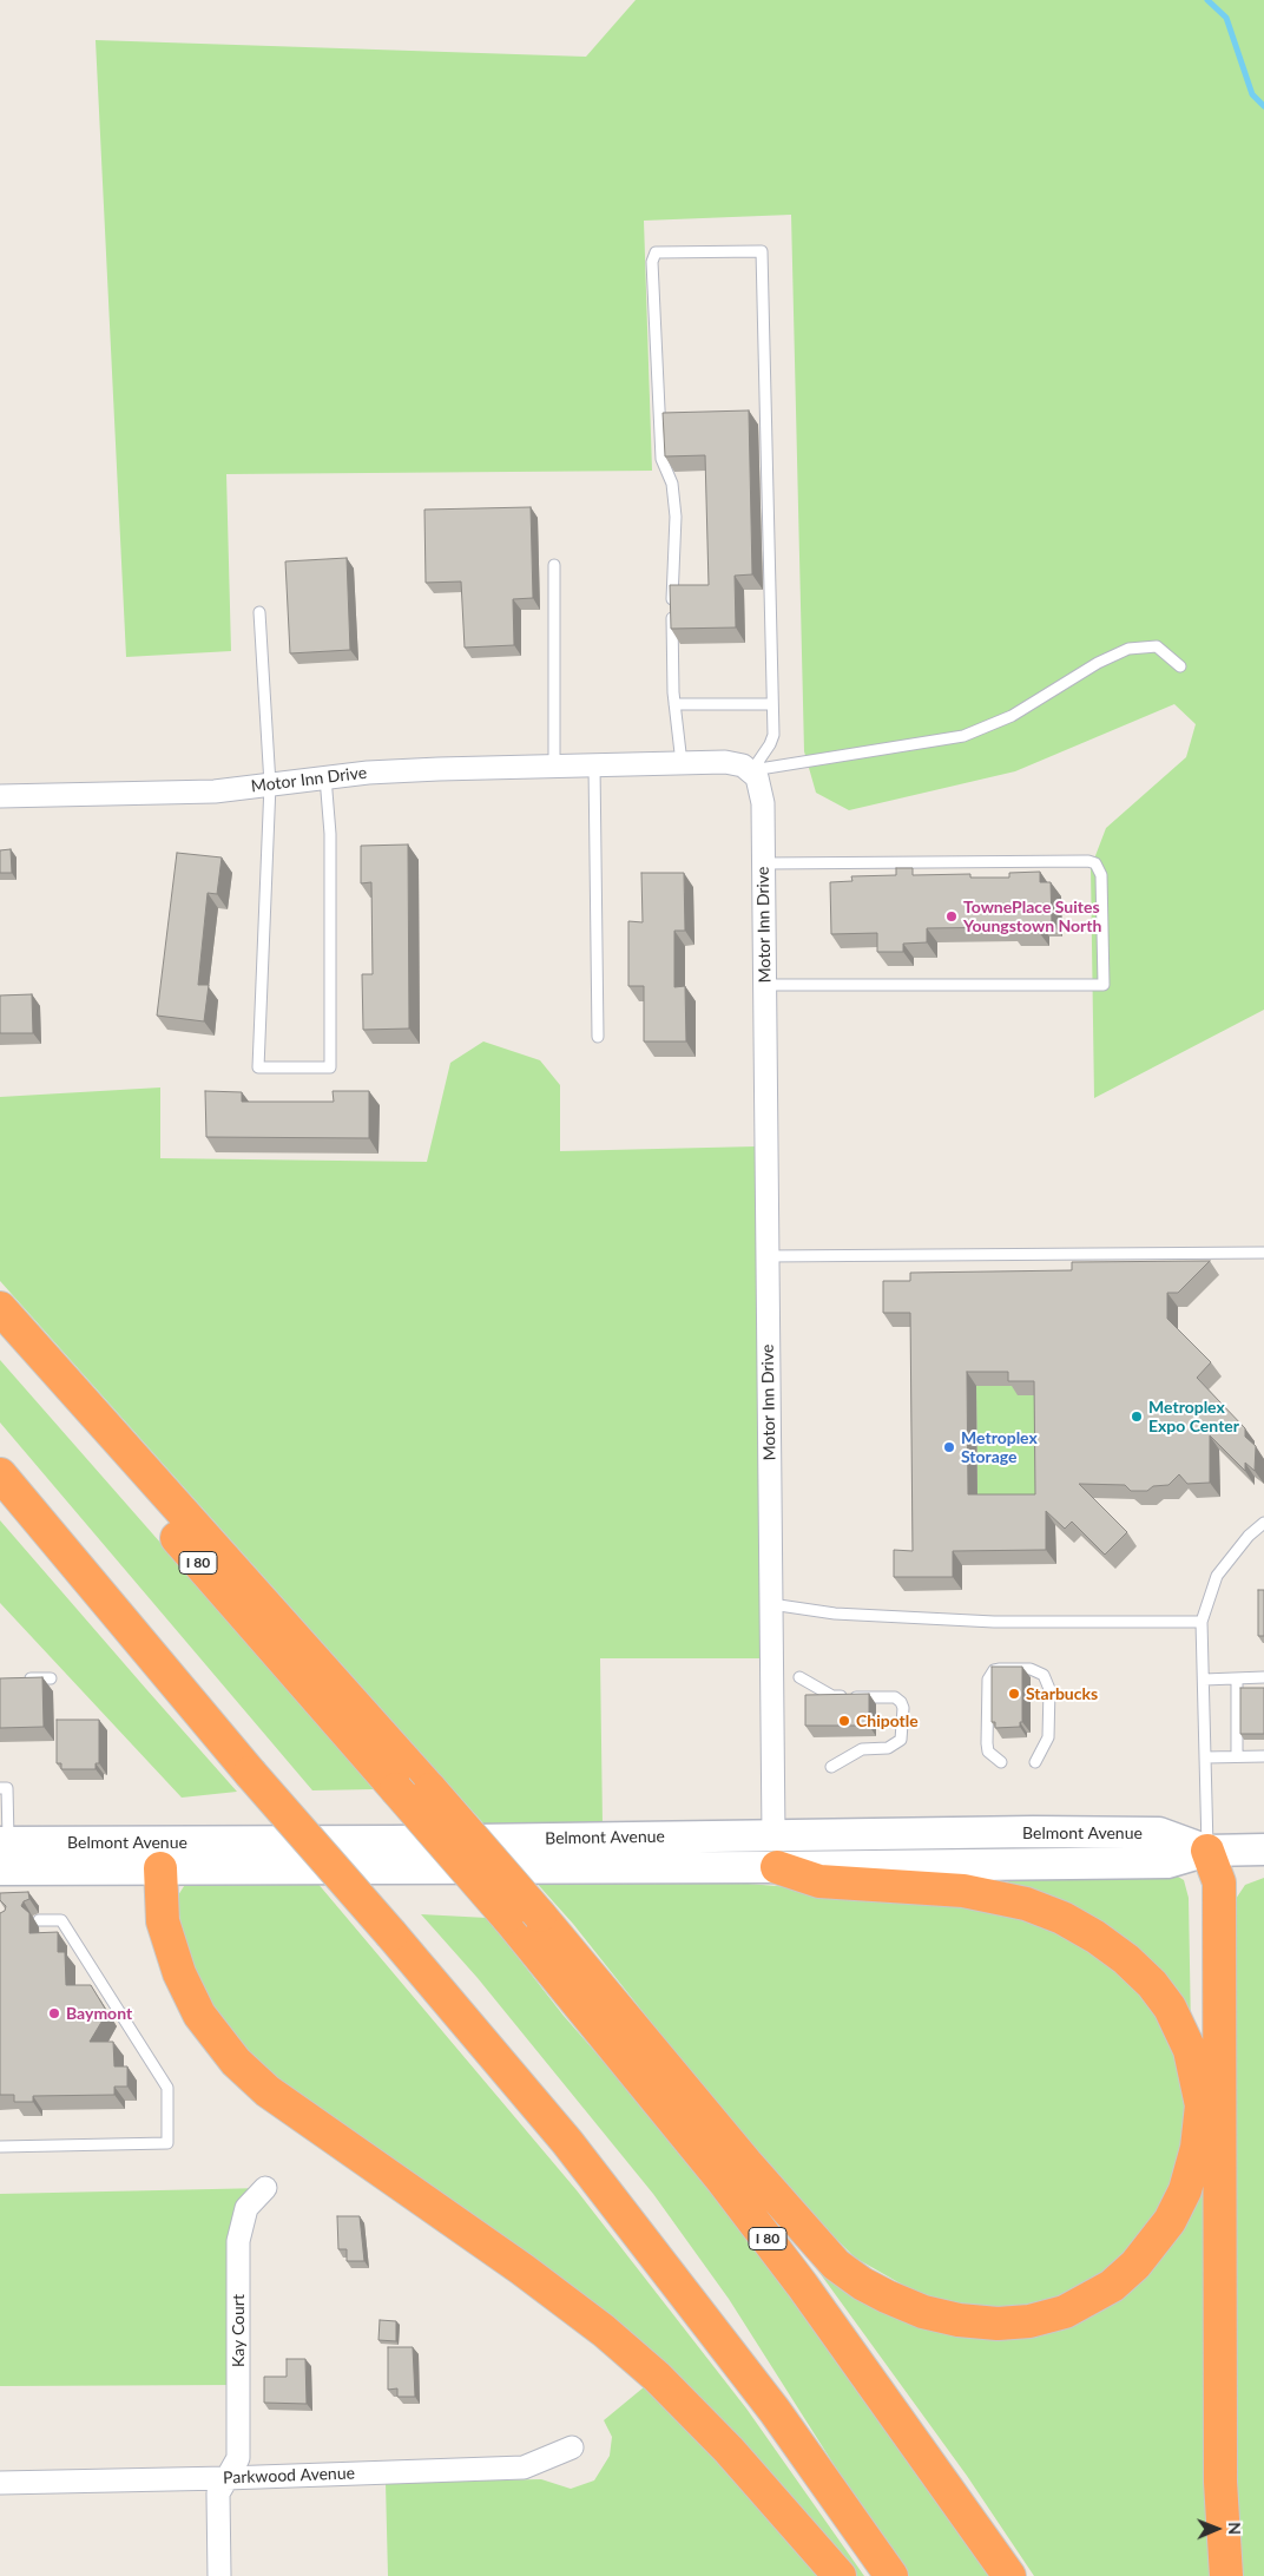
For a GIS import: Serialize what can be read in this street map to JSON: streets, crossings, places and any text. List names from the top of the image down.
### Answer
{
  "streets": {
    "highway": ["I 80"],
    "main road": ["Belmont Avenue"],
    "street": ["Motor Inn Drive", "Kay Court", "Parkwood Avenue"]
  },
  "crossings": [
    ["Motor Inn Drive", "Belmont Avenue"],
    ["Kay Court", "Parkwood Avenue"]
  ],
  "places": [
    "TownePlace Suites Youngstown North",
    "Metroplex Expo Center",
    "Metroplex Storage",
    "Starbucks",
    "Chipotle",
    "Baymont"
  ],
  "north": "right"
}
